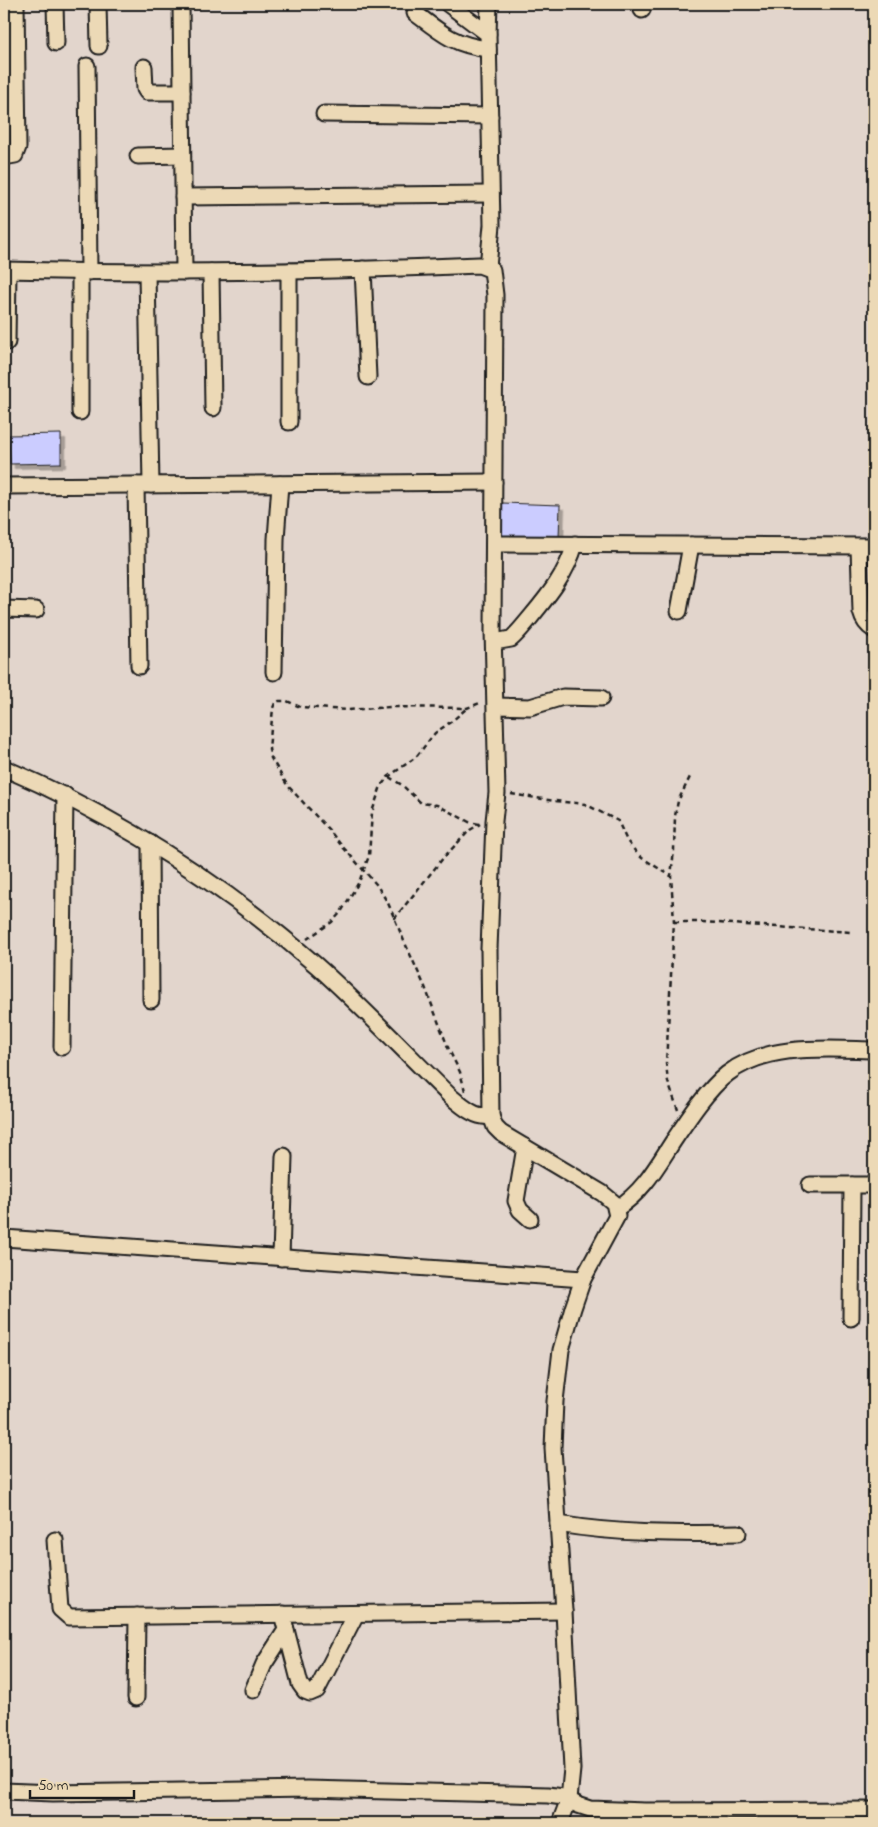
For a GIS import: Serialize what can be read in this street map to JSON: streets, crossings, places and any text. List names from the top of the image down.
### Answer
{
  "scale_bar": "50 m"
}
